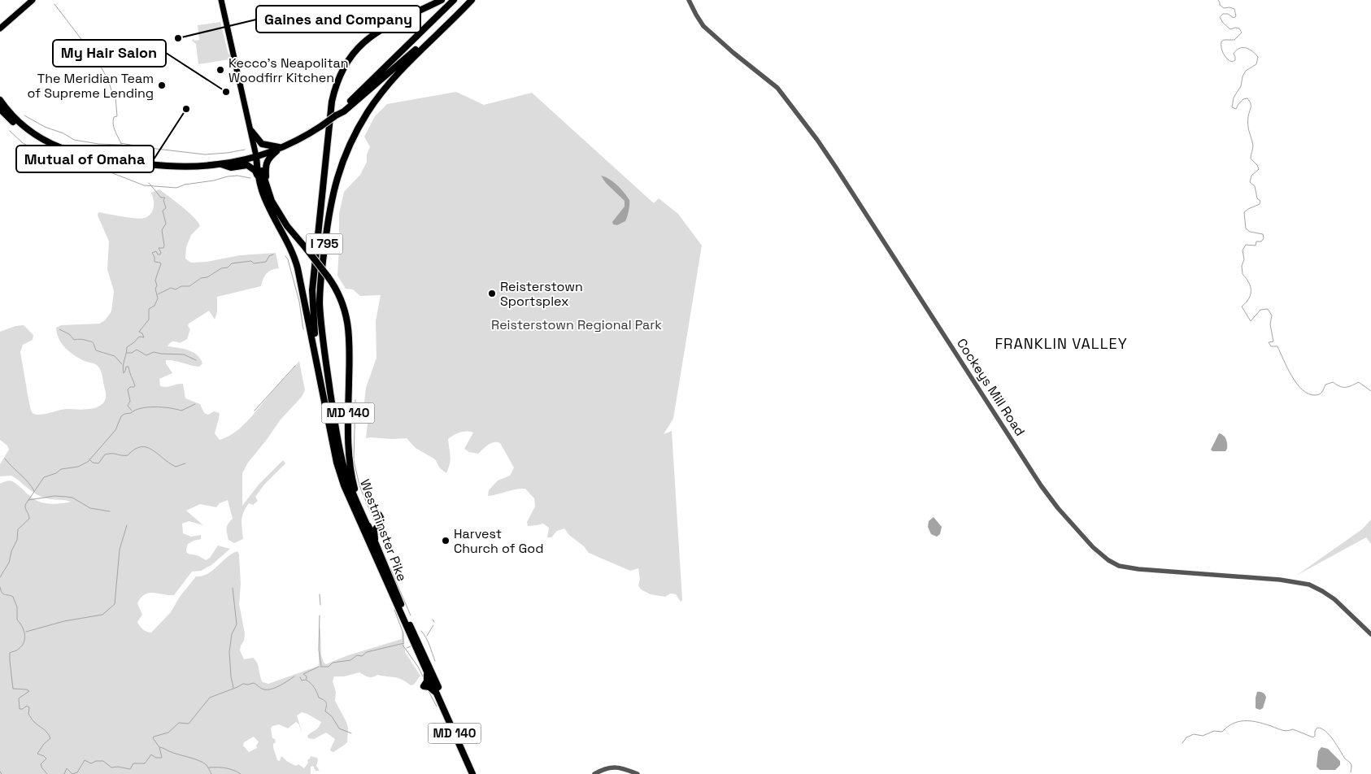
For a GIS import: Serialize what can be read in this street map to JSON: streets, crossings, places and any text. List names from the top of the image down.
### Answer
{
  "streets": {
    "highway": ["I 795", "MD 140", "Westminster Pike"],
    "street": ["Cockeys Mill Road"]
  },
  "crossings": [
    ["I 795", "Westminster Pike"]
  ],
  "districts": ["FRANKLIN VALLEY"],
  "parks": ["Reisterstown Regional Park"],
  "places": [
    "Gaines and Company",
    "Kecco’s Neapolitan Woodfirr Kitchen",
    "The Meridian Team of Supreme Lending",
    "My Hair Salon",
    "Mutual of Omaha",
    "Reisterstown Sportsplex",
    "Harvest Church of God"
  ]
}
